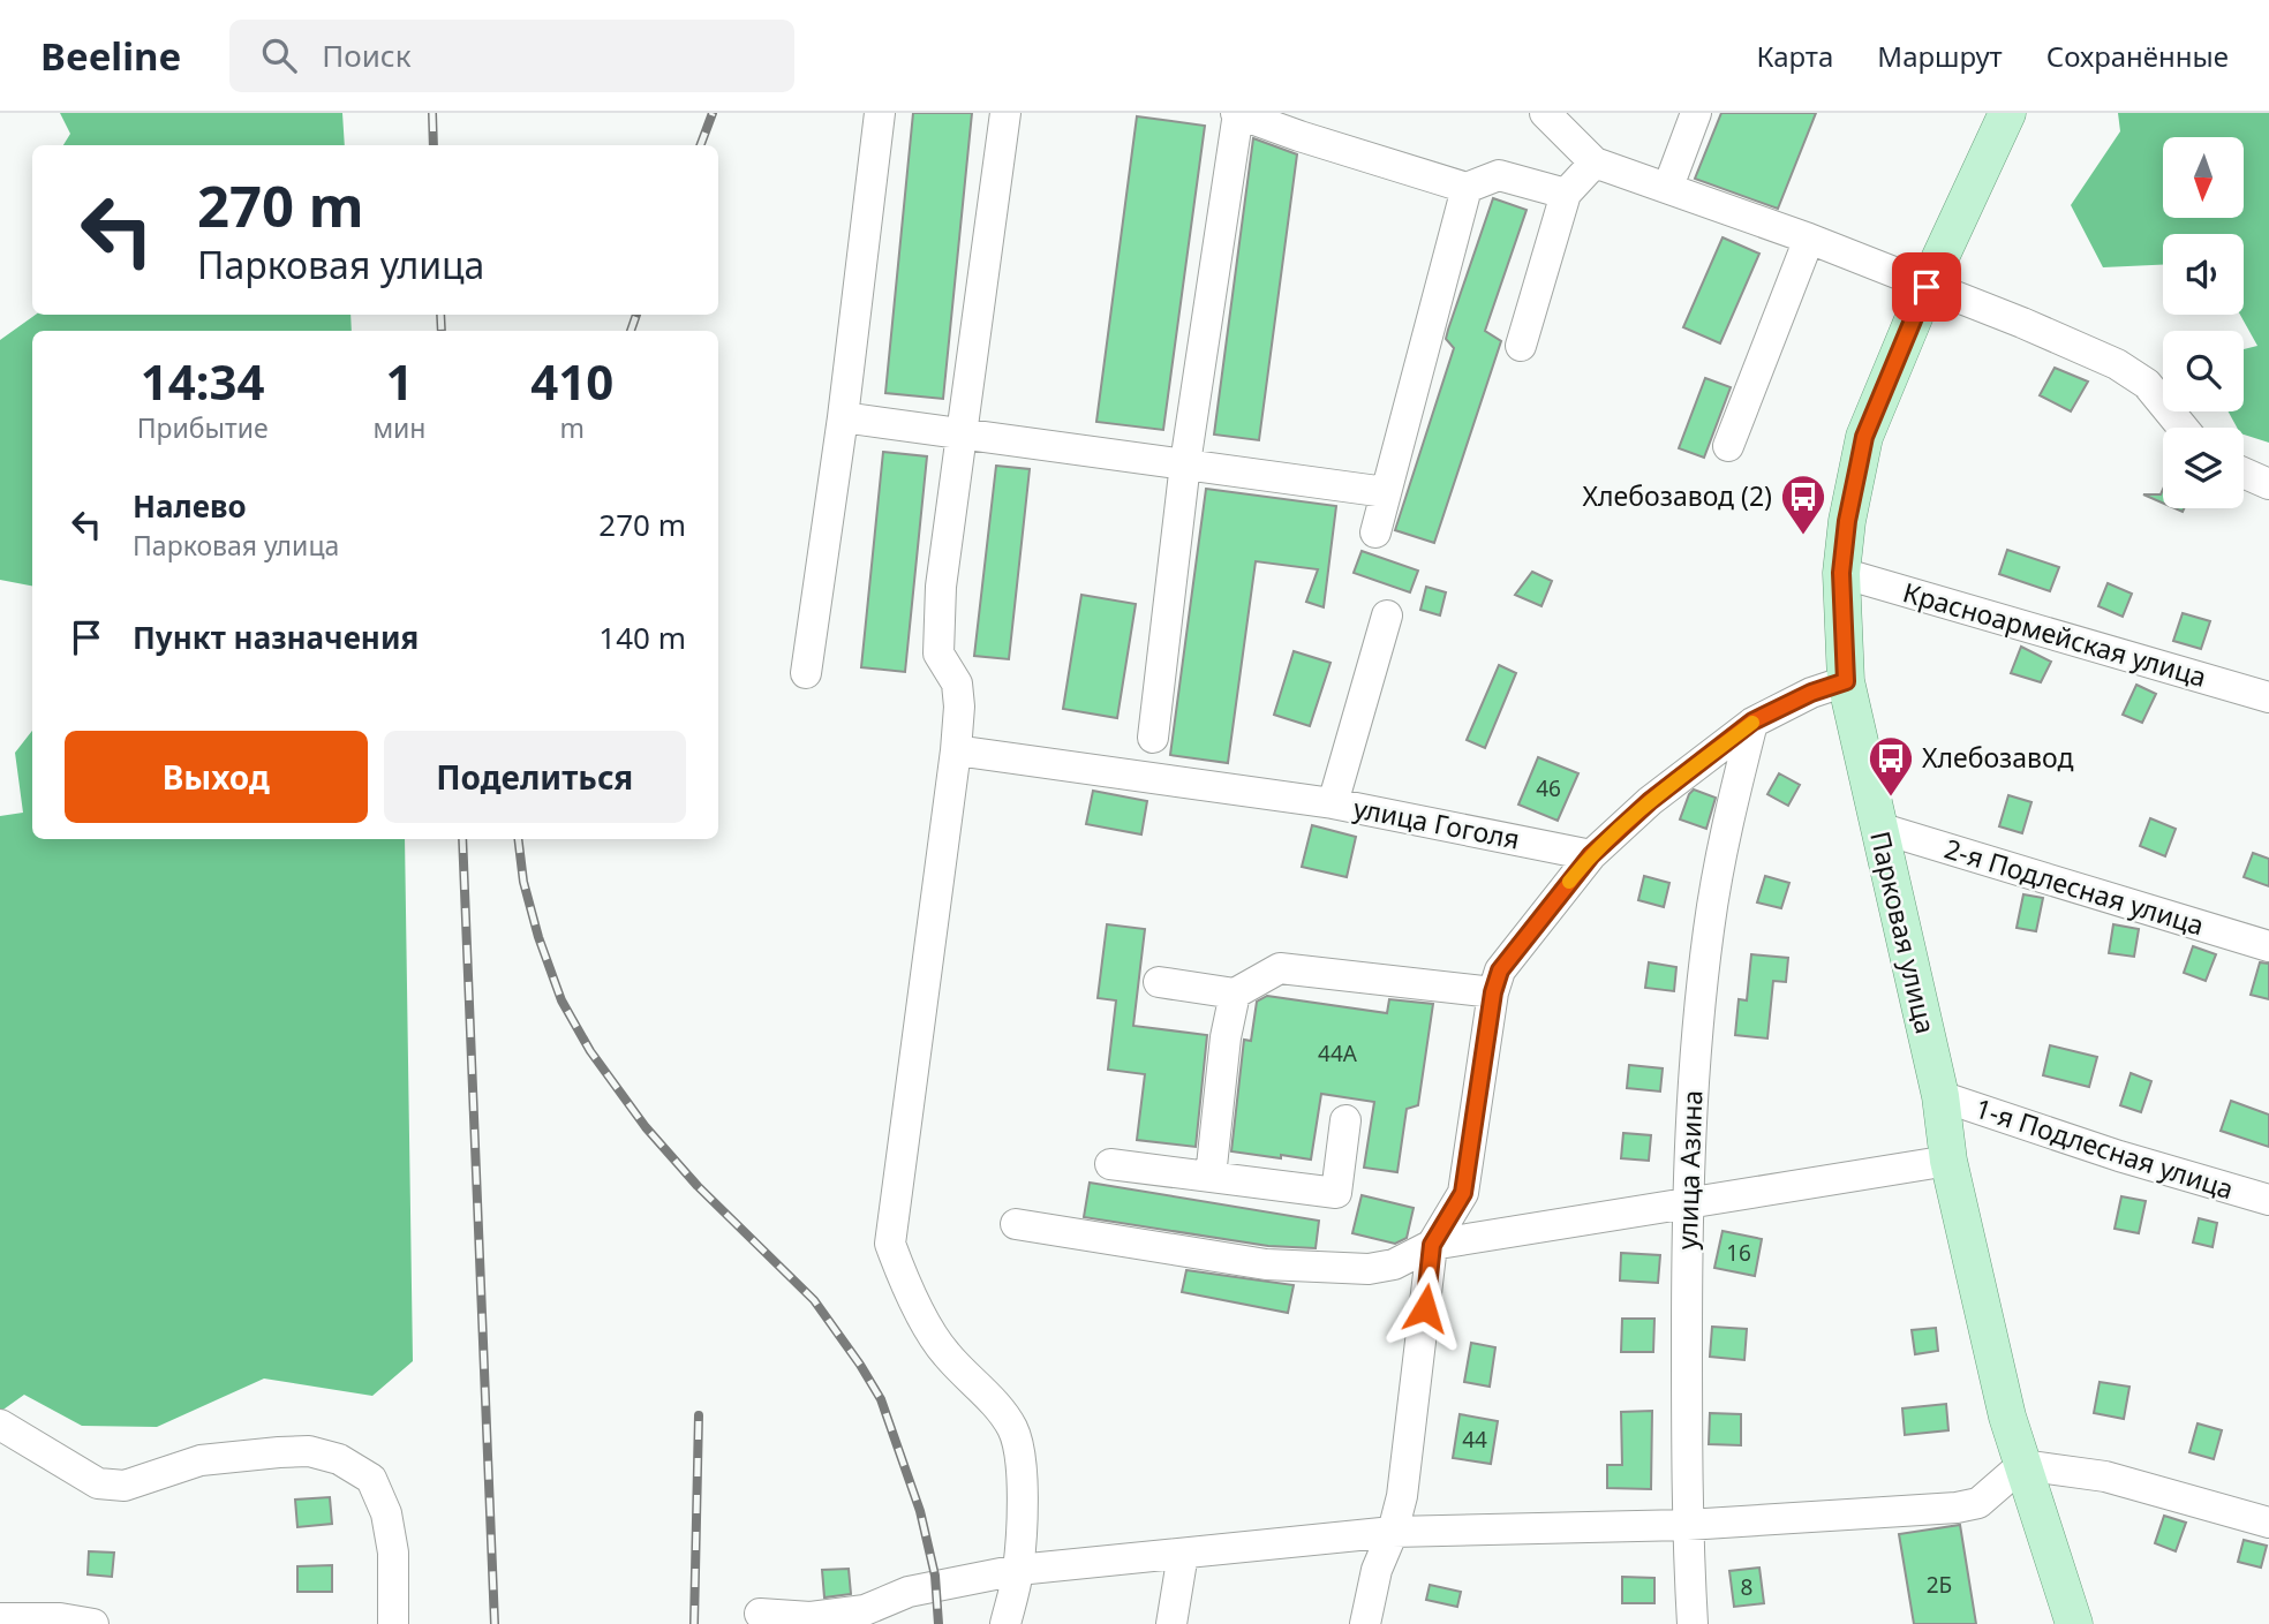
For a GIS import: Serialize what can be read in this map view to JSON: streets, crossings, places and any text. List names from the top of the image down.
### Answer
{
  "streets": {
    "main road": ["Парковая улица"],
    "street": [
      "Красноармейская улица",
      "улица Гоголя",
      "2-я Подлесная улица",
      "1-я Подлесная улица",
      "улица Азина"
    ]
  },
  "crossings": [
    ["Красноармейская улица", "Парковая улица"],
    ["2-я Подлесная улица", "Парковая улица"],
    ["Парковая улица", "1-я Подлесная улица"]
  ],
  "places": {
    "bus stop": ["Хлебозавод (2)", "Хлебозавод"]
  },
  "house_numbers": [
    "46",
    "44А",
    "16",
    "44",
    "2Б",
    "8"
  ],
  "north": "bottom",
  "page": {
    "header": "Beeline",
    "search": "Поиск",
    "nav": ["Карта", "Маршрут", "Сохранённые"],
    "turn": ["270 m", "Парковая улица"],
    "eta": [
      "14:34",
      "Прибытие",
      "1",
      "мин",
      "410",
      "m"
    ],
    "list": [
      {
        "name": "Налево",
        "note": "Парковая улица",
        "value": "270 m"
      },
      {
        "name": "Пункт назначения",
        "value": "140 m"
      }
    ],
    "buttons": ["Выход", "Поделиться"]
  }
}
